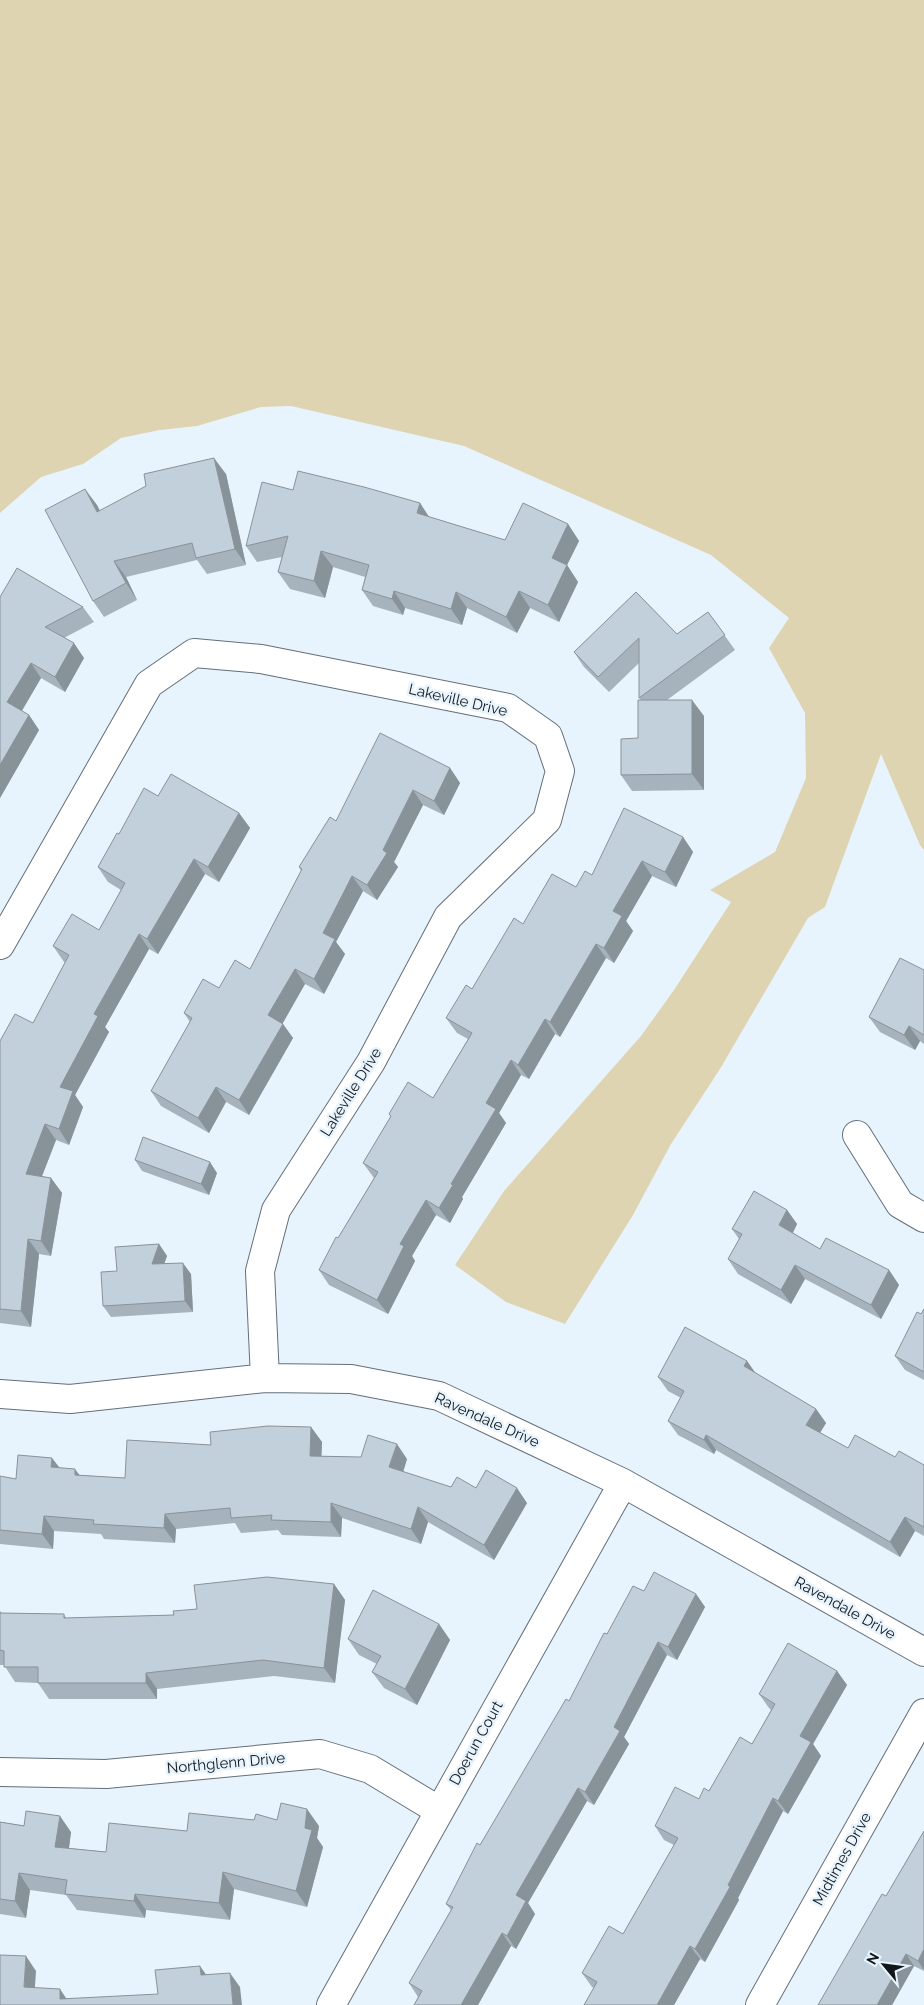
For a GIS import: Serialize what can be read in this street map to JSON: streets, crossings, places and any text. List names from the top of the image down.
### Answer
{
  "streets": {
    "street": [
      "Lakeville Drive",
      "Ravendale Drive",
      "Doerun Court",
      "Northglenn Drive",
      "Midtimes Drive"
    ]
  },
  "crossings": [
    ["Lakeville Drive", "Ravendale Drive"],
    ["Ravendale Drive", "Doerun Court"],
    ["Doerun Court", "Northglenn Drive"]
  ],
  "north": "top left"
}
